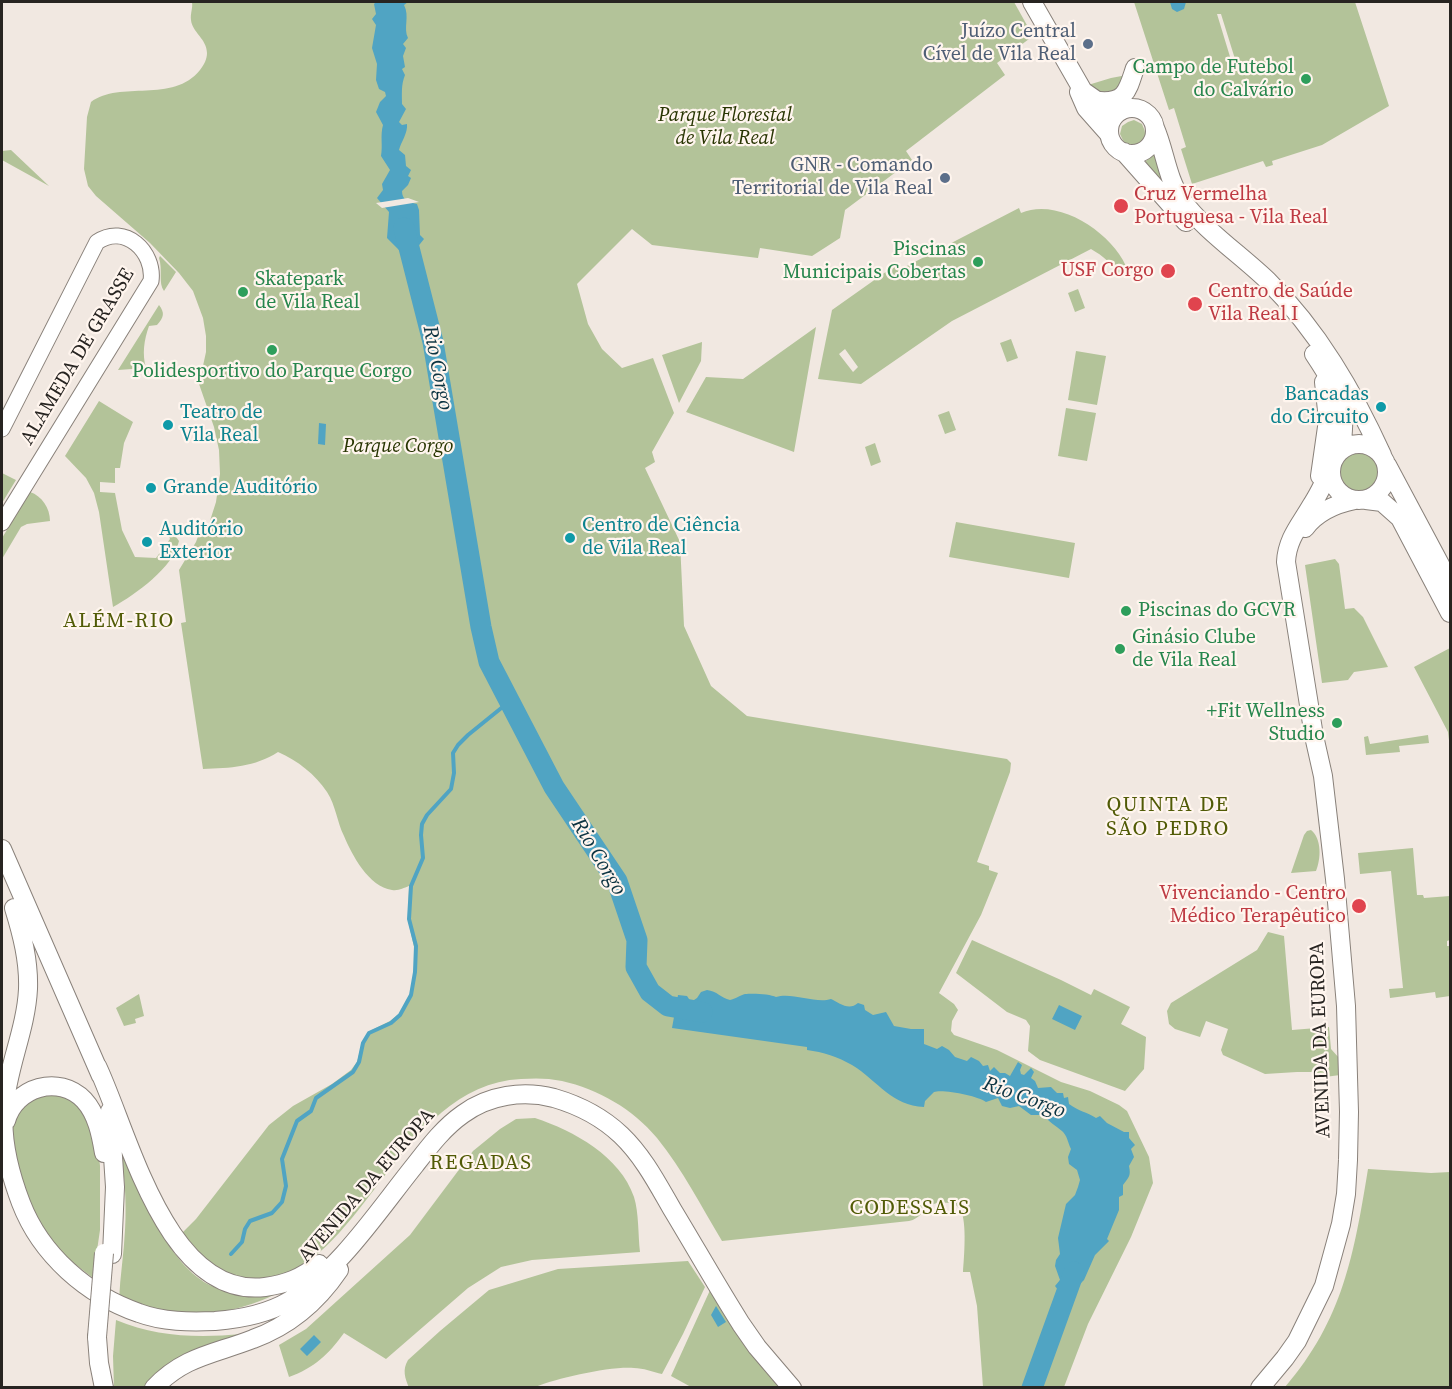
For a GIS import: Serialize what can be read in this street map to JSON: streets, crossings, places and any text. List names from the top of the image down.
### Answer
{
  "streets": {
    "main road": ["AVENIDA DA EUROPA"],
    "street": ["ALAMEDA DE GRASSE"]
  },
  "districts": [
    "ALÉM-RIO",
    "QUINTA DE SÃO PEDRO",
    "REGADAS",
    "CODESSAIS"
  ],
  "water": ["Rio Corgo"],
  "parks": ["Parque Florestal de Vila Real", "Parque Corgo"],
  "places": [
    "Juízo Central Cível de Vila Real",
    "Campo de Futebol do Calvário",
    "GNR - Comando Territorial de Vila Real",
    "Cruz Vermelha Portuguesa - Vila Real",
    "Piscinas Municipais Cobertas",
    "USF Corgo",
    "Skatepark de Vila Real",
    "Centro de Saúde Vila Real I",
    "Polidesportivo do Parque Corgo",
    "Bancadas do Circuito",
    "Teatro de Vila Real",
    "Grande Auditório",
    "Centro de Ciência de Vila Real",
    "Auditório Exterior",
    "Piscinas do GCVR",
    "Ginásio Clube de Vila Real",
    "+Fit Wellness Studio",
    "Vivenciando - Centro Médico Terapêutico"
  ]
}
